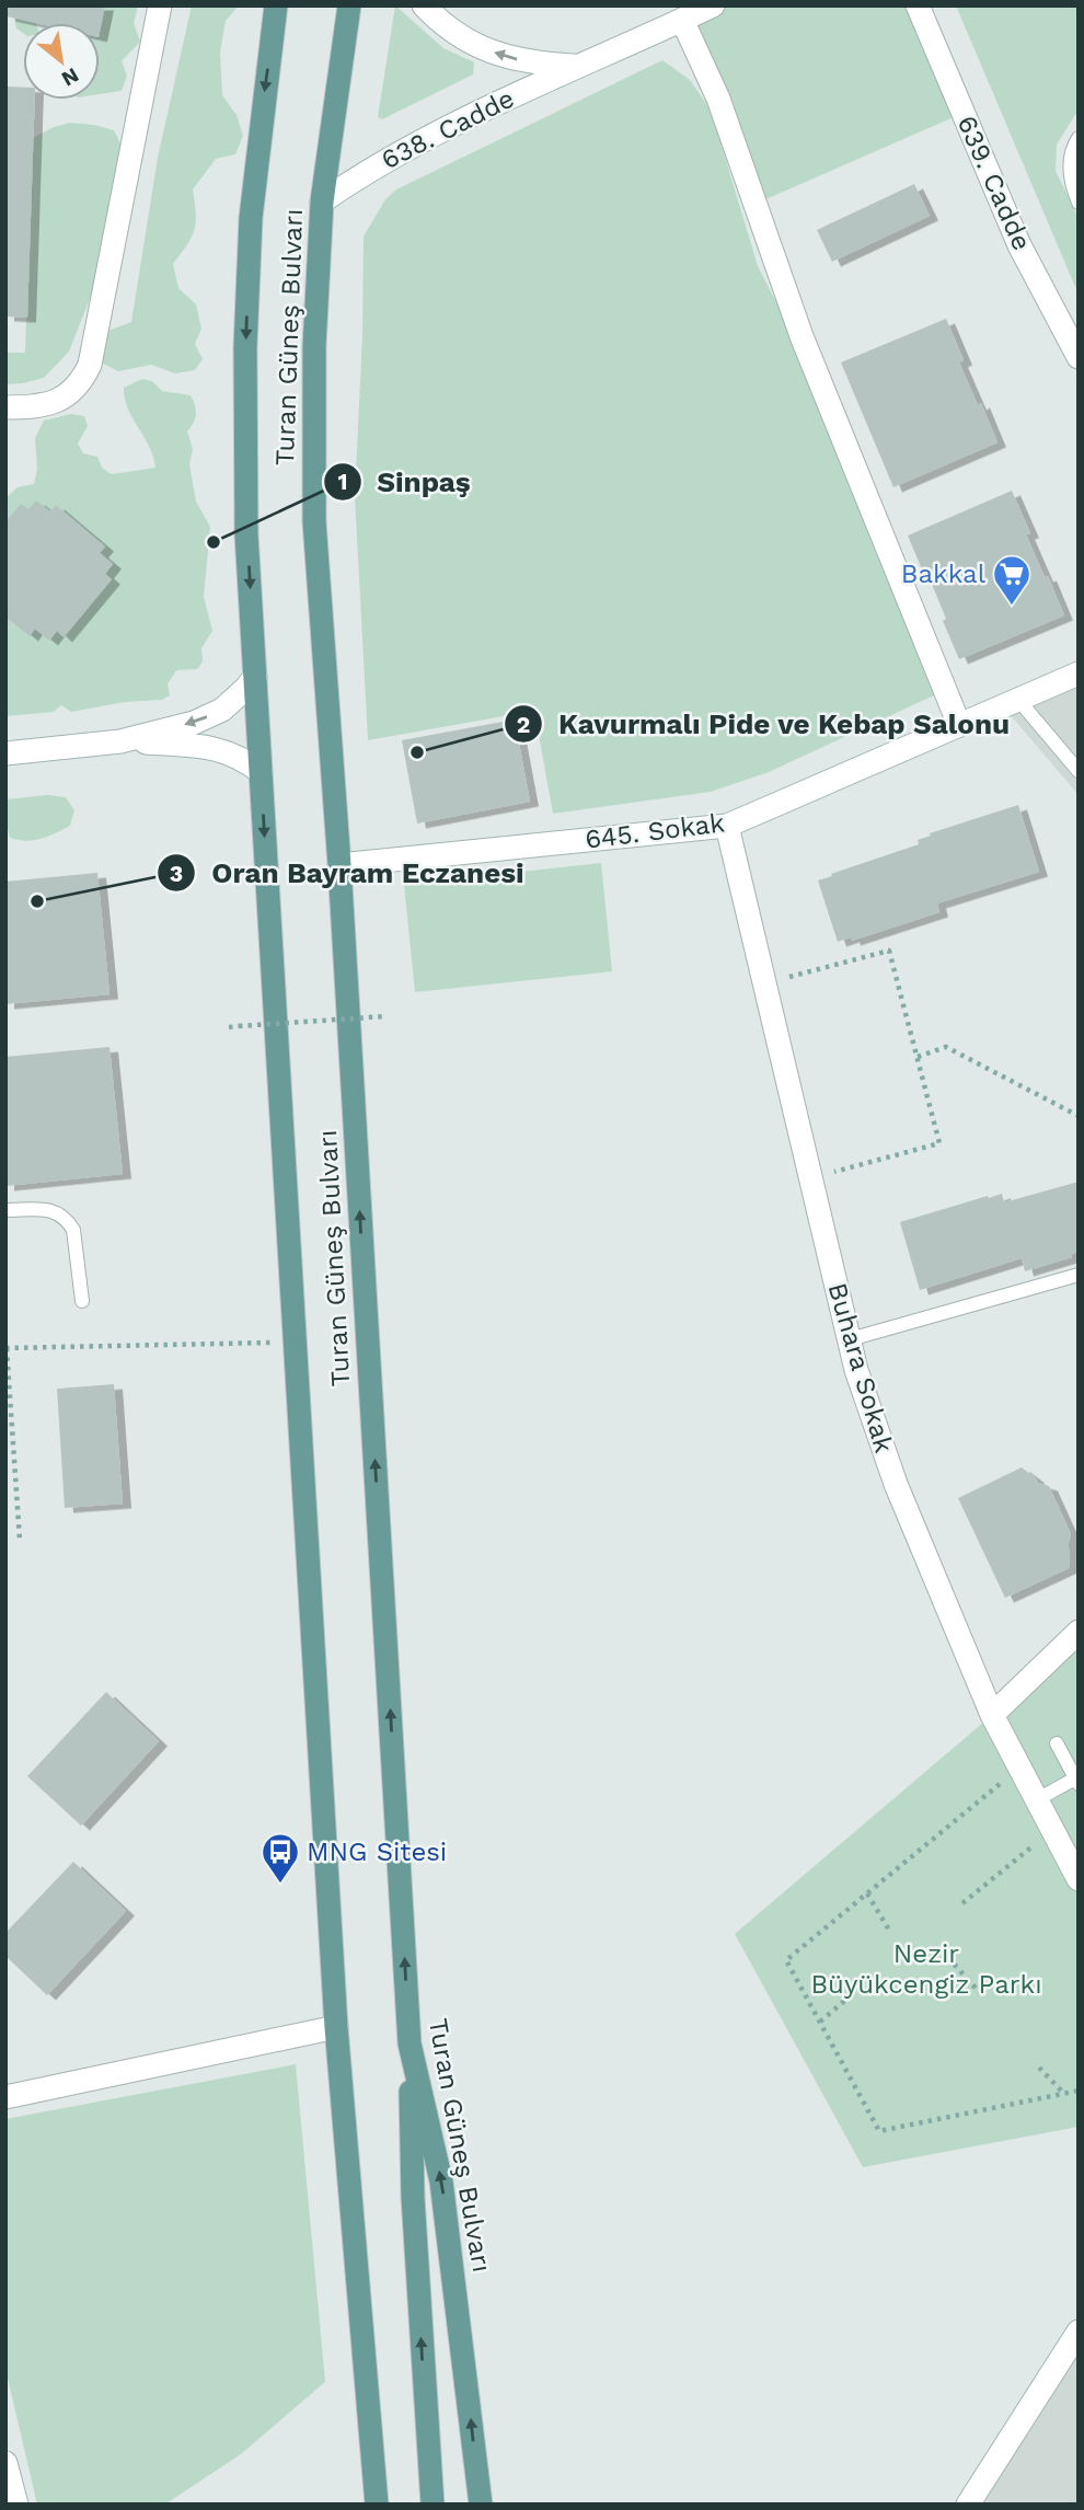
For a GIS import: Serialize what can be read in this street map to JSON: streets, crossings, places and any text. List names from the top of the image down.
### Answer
{
  "streets": {
    "main road": ["Turan Güneş Bulvarı"],
    "street": [
      "638. Cadde",
      "639. Cadde",
      "645. Sokak",
      "Buhara Sokak"
    ]
  },
  "crossings": [
    ["638. Cadde", "Turan Güneş Bulvarı"],
    ["Turan Güneş Bulvarı", "645. Sokak"],
    ["645. Sokak", "Buhara Sokak"]
  ],
  "parks": ["Nezir Büyükcengiz Parkı"],
  "places": {
    "other": ["Sinpaş", "Kavurmalı Pide ve Kebap Salonu", "Oran Bayram Eczanesi"],
    "supermarket": ["Bakkal"],
    "bus stop": ["MNG Sitesi"]
  },
  "north": "bottom right"
}
